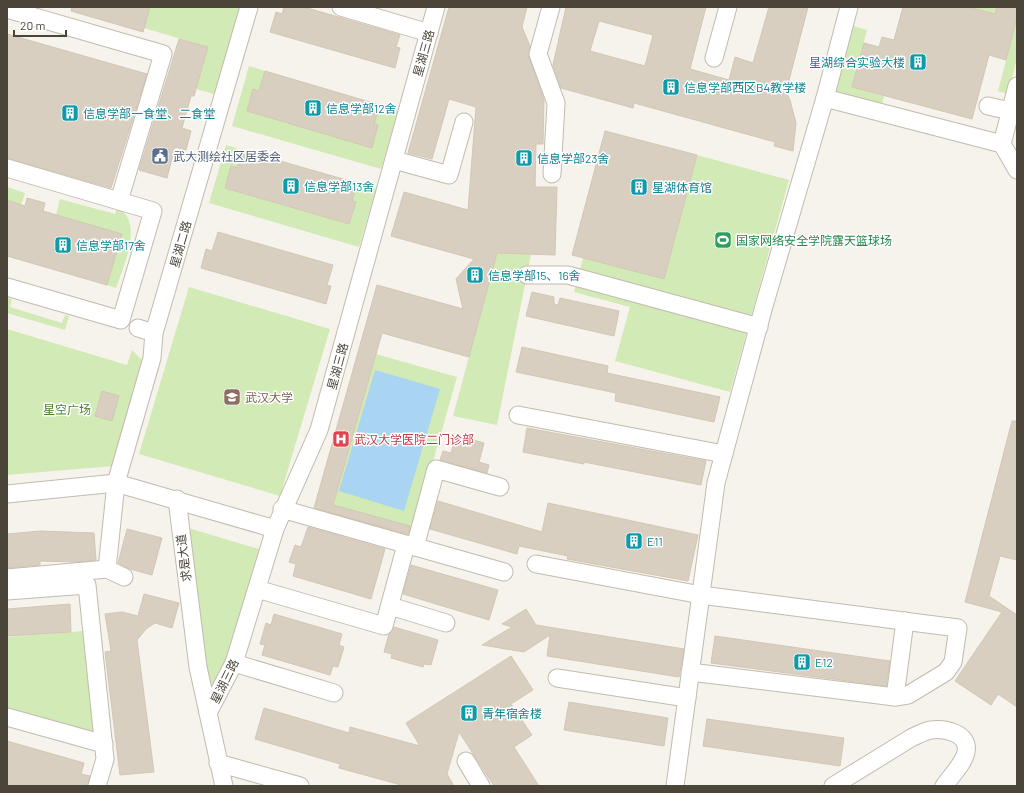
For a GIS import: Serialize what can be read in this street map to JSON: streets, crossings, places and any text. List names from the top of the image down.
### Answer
{
  "streets": {
    "street": ["星湖三路", "星湖二路", "求是大道"]
  },
  "crossings": [
    ["星湖三路", "求是大道"]
  ],
  "parks": ["星空广场"],
  "places": {
    "building": [
      "星湖综合实验大楼",
      "信息学部西区B4教学楼",
      "信息学部12舍",
      "信息学部一食堂、二食堂",
      "信息学部23舍",
      "信息学部13舍",
      "星湖体育馆",
      "信息学部17舍",
      "信息学部15、16舍",
      "E11",
      "E12",
      "青年宿舍楼"
    ],
    "public building": ["武大测绘社区居委会"],
    "sports": ["国家网络安全学院露天篮球场"],
    "school or university": ["武汉大学"],
    "hospital": ["武汉大学医院二门诊部"]
  },
  "scale_bar": "20 m"
}
